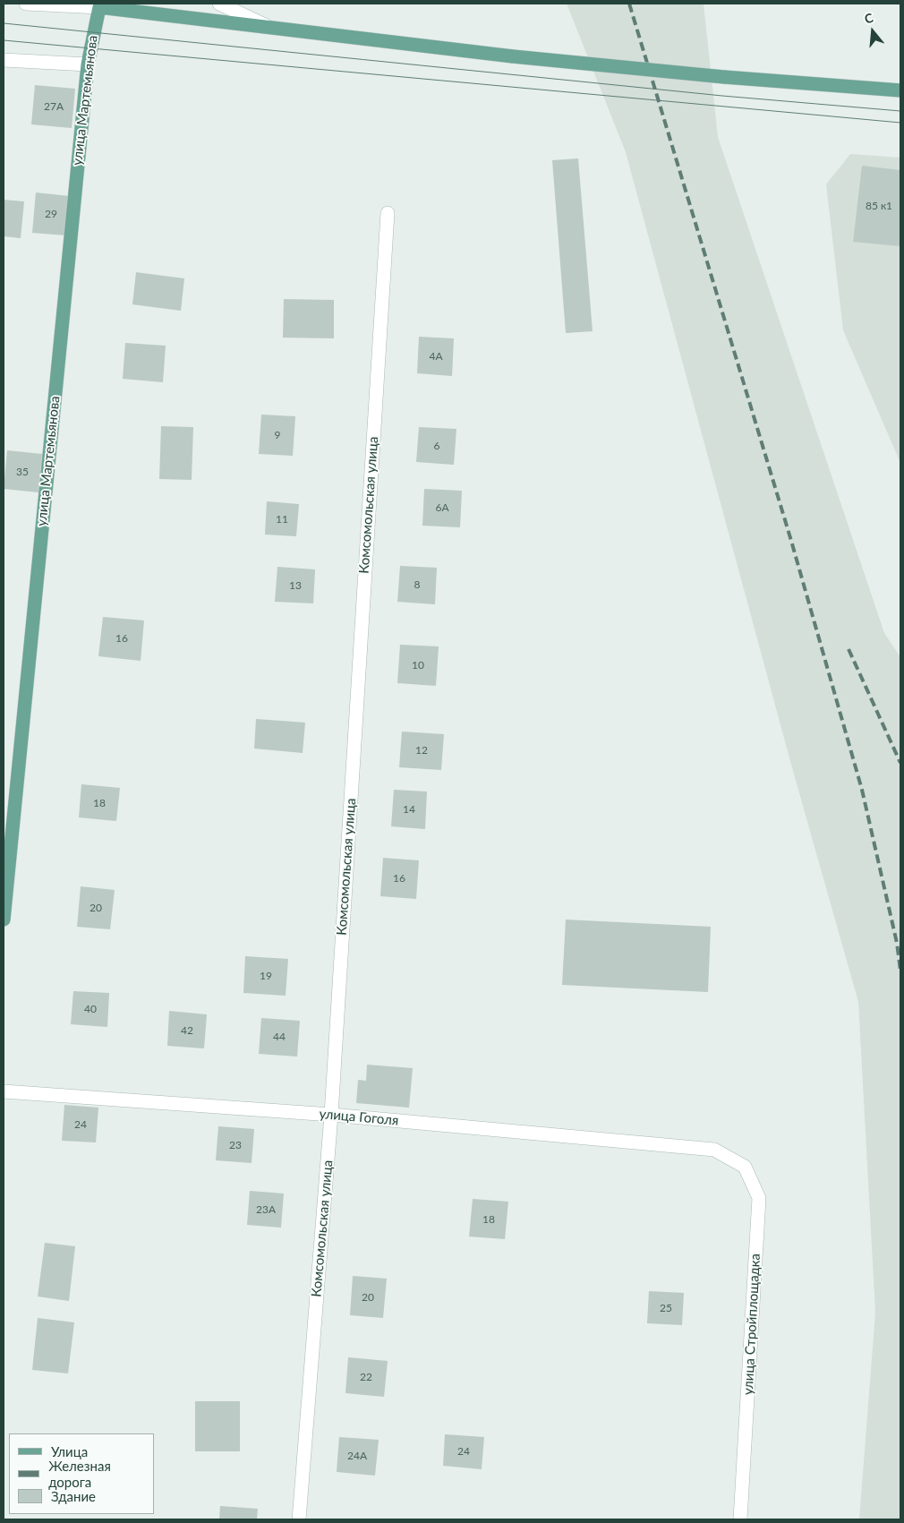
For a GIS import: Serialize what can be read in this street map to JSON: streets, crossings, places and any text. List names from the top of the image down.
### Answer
{
  "streets": {
    "main road": ["улица Мартемьянова"],
    "street": ["Комсомольская улица", "улица Гоголя", "улица Стройплощадка"]
  },
  "crossings": [
    ["Комсомольская улица", "улица Гоголя"],
    ["улица Гоголя", "улица Стройплощадка"]
  ],
  "house_numbers": [
    "27А",
    "85 к1",
    "29",
    "4А",
    "9",
    "6",
    "35",
    "6А",
    "11",
    "8",
    "13",
    "16",
    "10",
    "12",
    "18",
    "14",
    "16",
    "20",
    "19",
    "40",
    "42",
    "44",
    "24",
    "23",
    "23А",
    "18",
    "20",
    "25",
    "22",
    "24",
    "24А"
  ],
  "legend": ["Улица", "Железная дорога", "Здание"],
  "north": "top"
}
